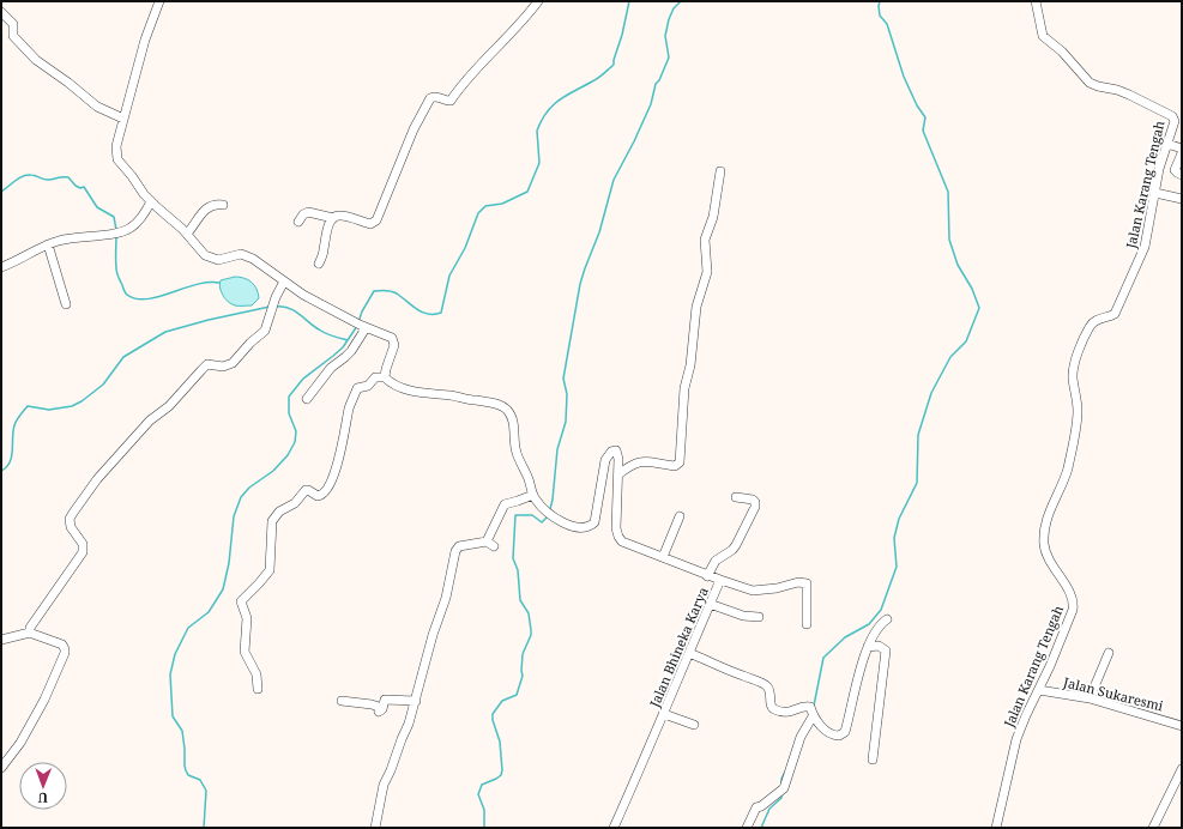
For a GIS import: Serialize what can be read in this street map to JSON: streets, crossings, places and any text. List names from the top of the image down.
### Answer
{
  "streets": {
    "street": ["Jalan Karang Tengah", "Jalan Bhineka Karya", "Jalan Sukaresmi"]
  },
  "crossings": [
    ["Jalan Karang Tengah", "Jalan Sukaresmi"]
  ],
  "north": "bottom"
}
